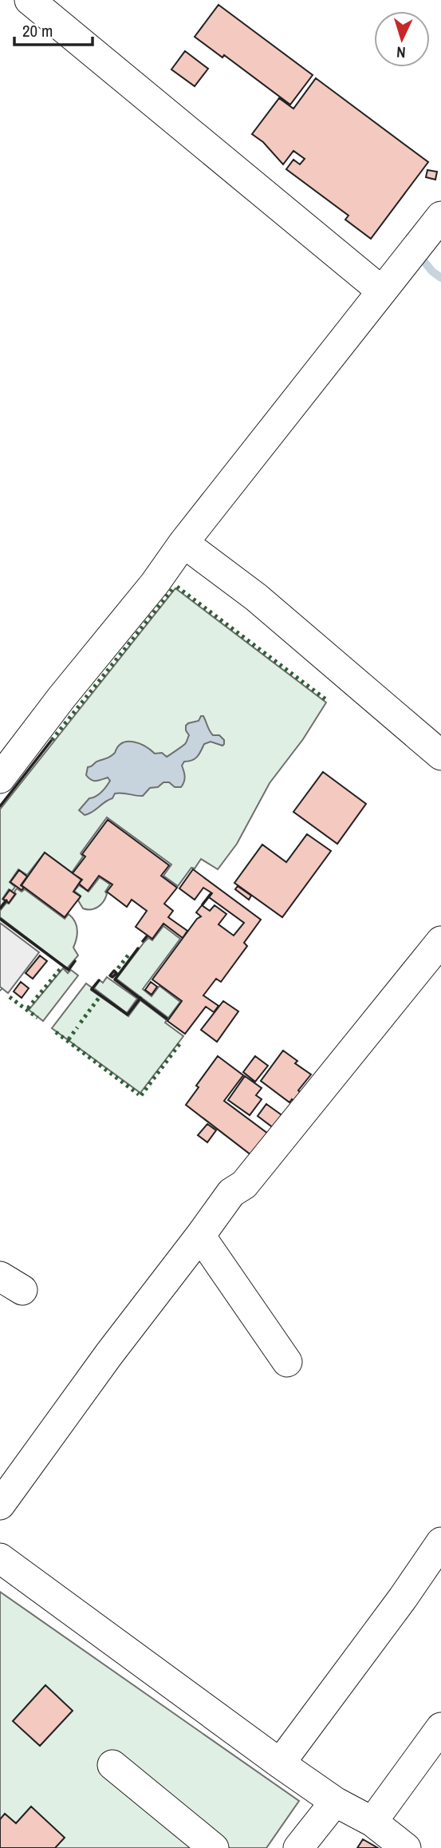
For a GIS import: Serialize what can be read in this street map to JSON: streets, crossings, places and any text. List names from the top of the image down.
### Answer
{
  "scale_bar": "20 m",
  "north": "bottom"
}
